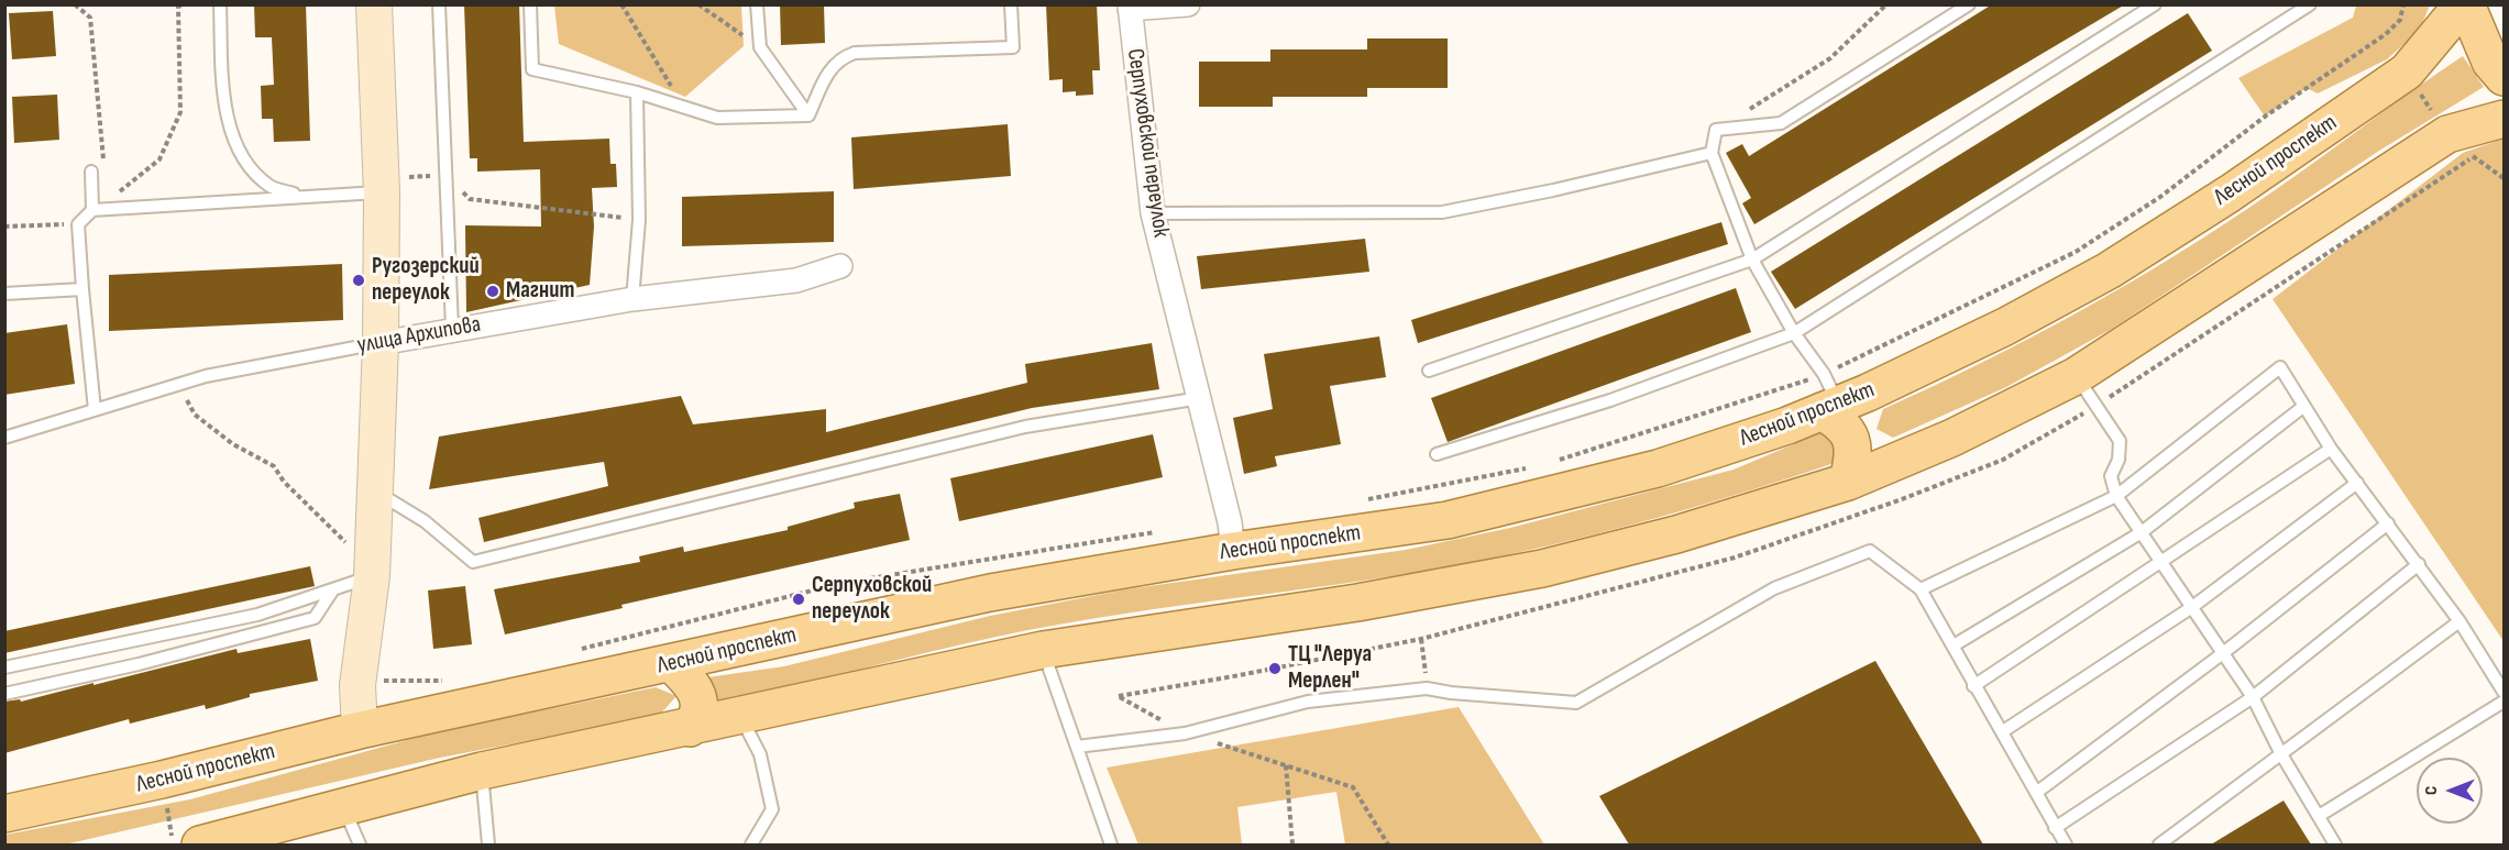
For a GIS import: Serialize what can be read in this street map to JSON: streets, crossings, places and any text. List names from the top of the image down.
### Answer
{
  "streets": {
    "main road": ["Лесной проспект"],
    "street": ["Серпуховской переулок", "улица Архипова"]
  },
  "crossings": [
    ["Серпуховской переулок", "Лесной проспект"]
  ],
  "places": [
    "Ругозерский переулок",
    "Магнит",
    "Серпуховской переулок",
    "ТЦ \"Леруа Мерлен\""
  ],
  "north": "left"
}
